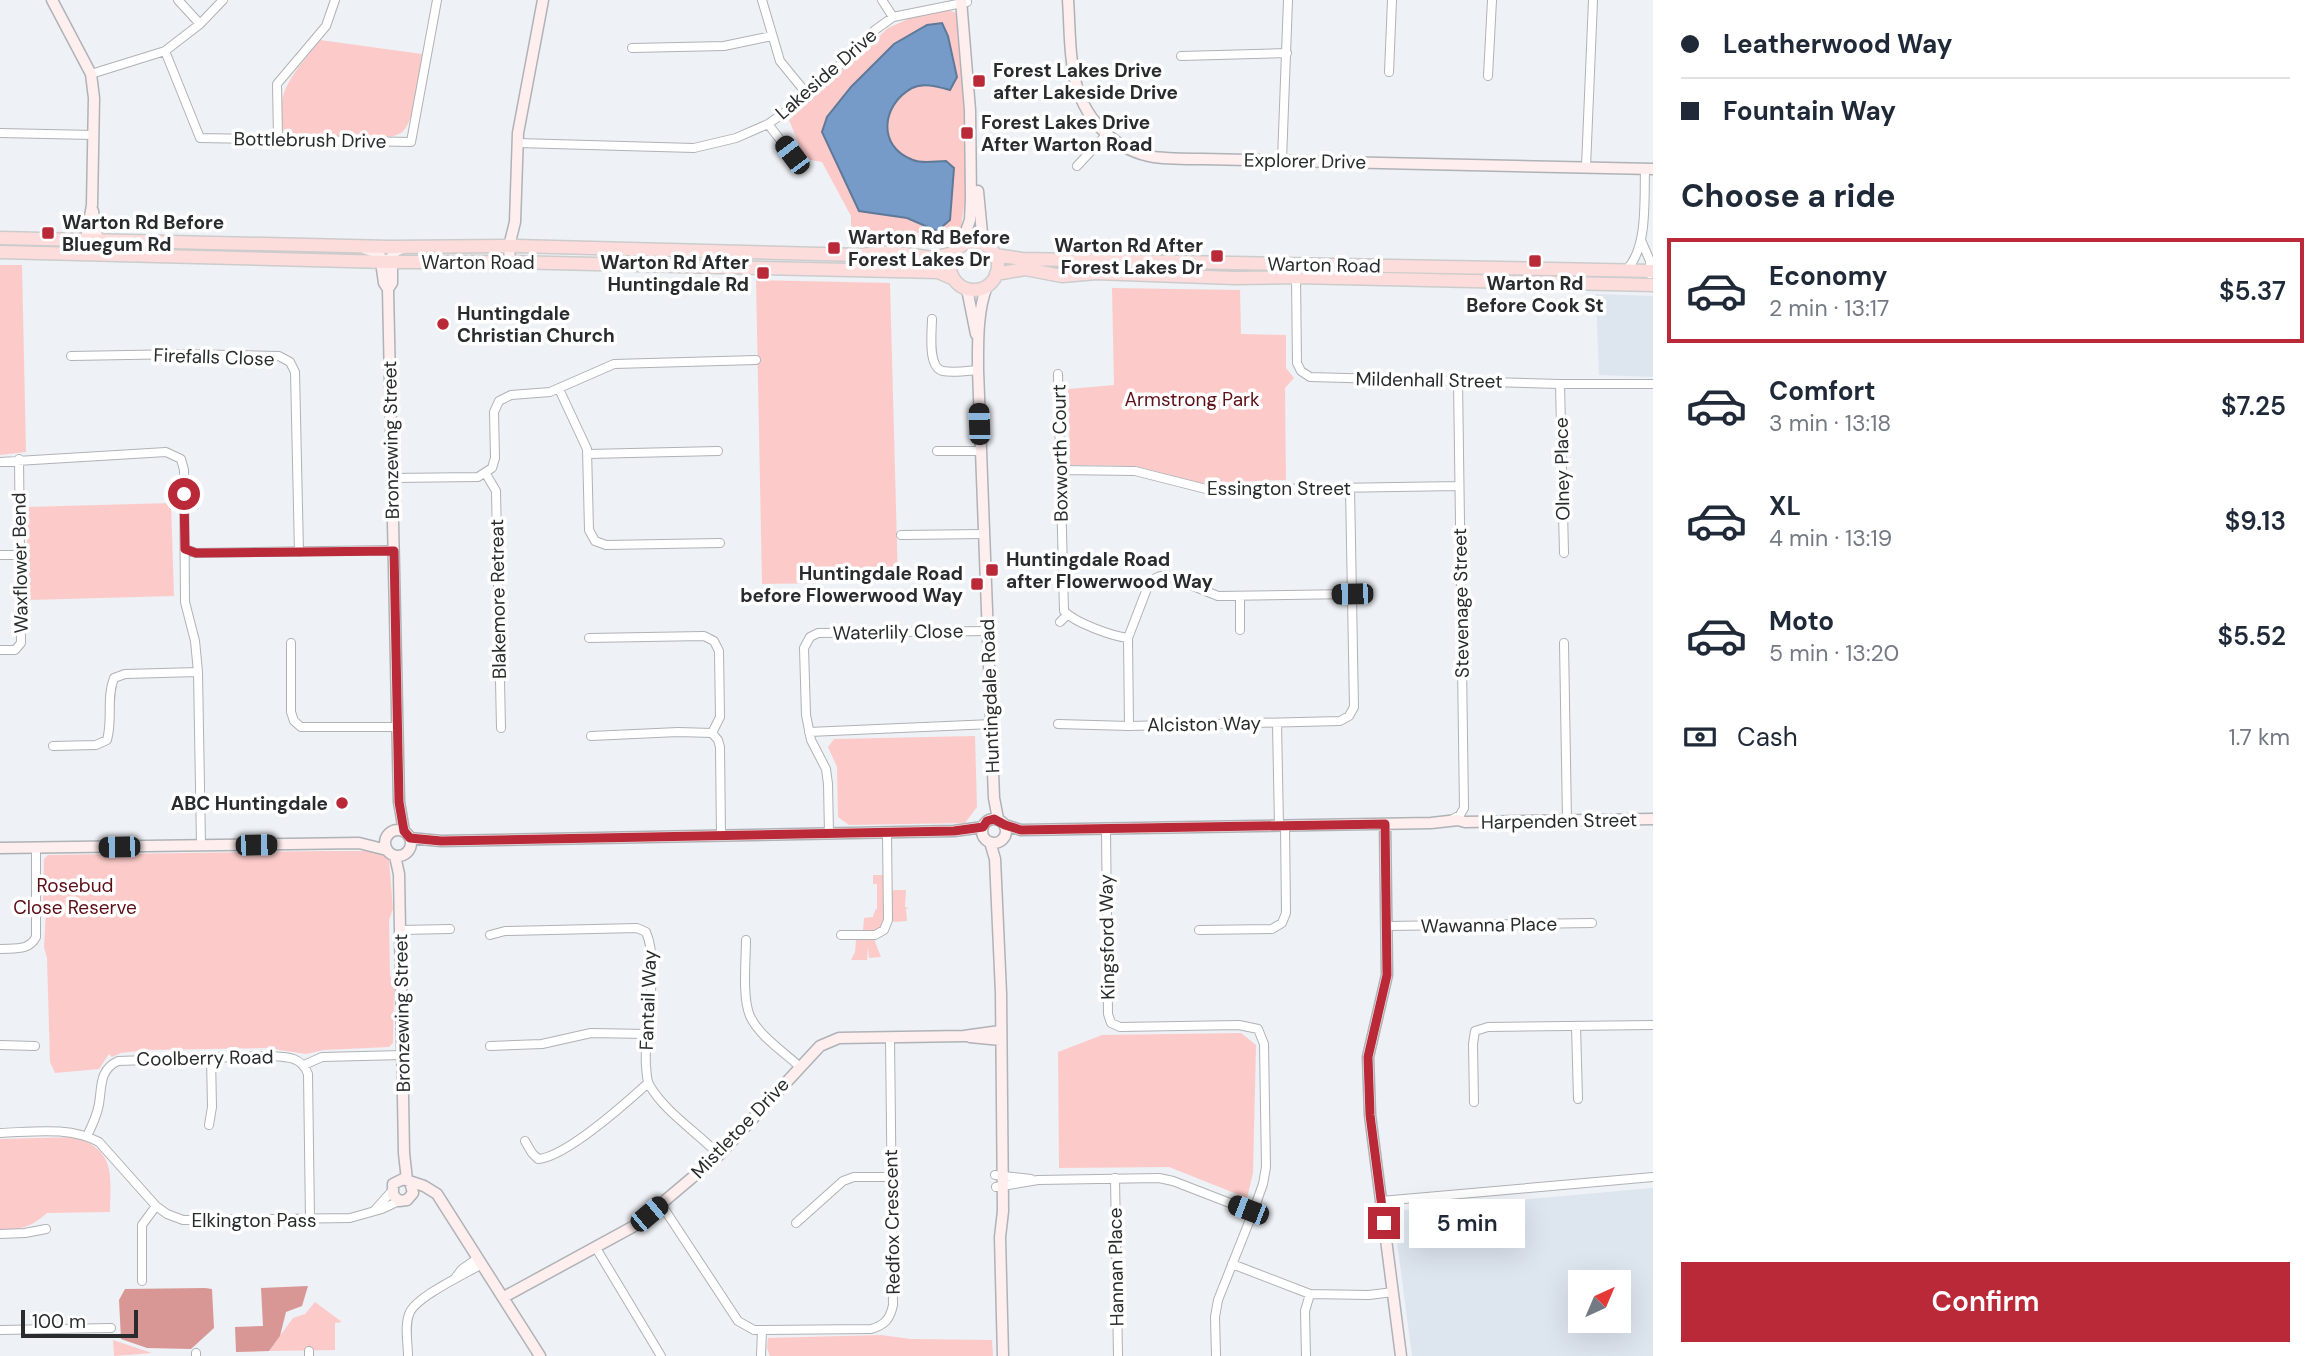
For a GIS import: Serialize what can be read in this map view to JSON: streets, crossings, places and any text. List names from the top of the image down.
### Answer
{
  "streets": {
    "main road": ["Warton Road"],
    "street": [
      "Lakeside Drive",
      "Bottlebrush Drive",
      "Explorer Drive",
      "Firefalls Close",
      "Mildenhall Street",
      "Bronzewing Street",
      "Boxworth Court",
      "Olney Place",
      "Essington Street",
      "Waxflower Bend",
      "Blakemore Retreat",
      "Stevenage Street",
      "Waterlily Close",
      "Huntingdale Road",
      "Alciston Way",
      "Harpenden Street",
      "Wawanna Place",
      "Kingsford Way",
      "Fantail Way",
      "Coolberry Road",
      "Mistletoe Drive",
      "Elkington Pass",
      "Redfox Crescent",
      "Hannan Place"
    ]
  },
  "crossings": [
    ["Warton Road", "Mildenhall Street"],
    ["Warton Road", "Bronzewing Street"],
    ["Warton Road", "Huntingdale Road"],
    ["Mildenhall Street", "Olney Place"],
    ["Mildenhall Street", "Stevenage Street"],
    ["Bronzewing Street", "Elkington Pass"],
    ["Boxworth Court", "Essington Street"],
    ["Essington Street", "Stevenage Street"],
    ["Stevenage Street", "Harpenden Street"],
    ["Waterlily Close", "Huntingdale Road"],
    ["Huntingdale Road", "Harpenden Street"],
    ["Harpenden Street", "Kingsford Way"],
    ["Coolberry Road", "Elkington Pass"],
    ["Mistletoe Drive", "Redfox Crescent"]
  ],
  "parks": ["Armstrong Park", "Rosebud Close Reserve"],
  "places": {
    "transit": [
      "Forest Lakes Drive after Lakeside Drive",
      "Forest Lakes Drive After Warton Road",
      "Warton Rd Before Bluegum Rd",
      "Warton Rd Before Forest Lakes Dr",
      "Warton Rd After Forest Lakes Dr",
      "Warton Rd Before Cook St",
      "Warton Rd After Huntingdale Rd",
      "Huntingdale Road after Flowerwood Way",
      "Huntingdale Road before Flowerwood Way"
    ],
    "other": ["Huntingdale Christian Church", "ABC Huntingdale"]
  },
  "scale_bar": "100 m",
  "north": "top right",
  "page": {
    "banner": ["Leatherwood Way", "Fountain Way"],
    "heading": "Choose a ride",
    "list": [
      {
        "name": "Economy",
        "note": "2 min · 13:17",
        "value": "$5.37"
      },
      {
        "name": "Comfort",
        "note": "3 min · 13:18",
        "value": "$7.25"
      },
      {
        "name": "XL",
        "note": "4 min · 13:19",
        "value": "$9.13"
      },
      {
        "name": "Moto",
        "note": "5 min · 13:20",
        "value": "$5.52"
      }
    ],
    "pay": ["Cash", "1.7 km"],
    "bubble": "5 min",
    "buttons": "Confirm",
    "scale": "100 m"
  }
}
